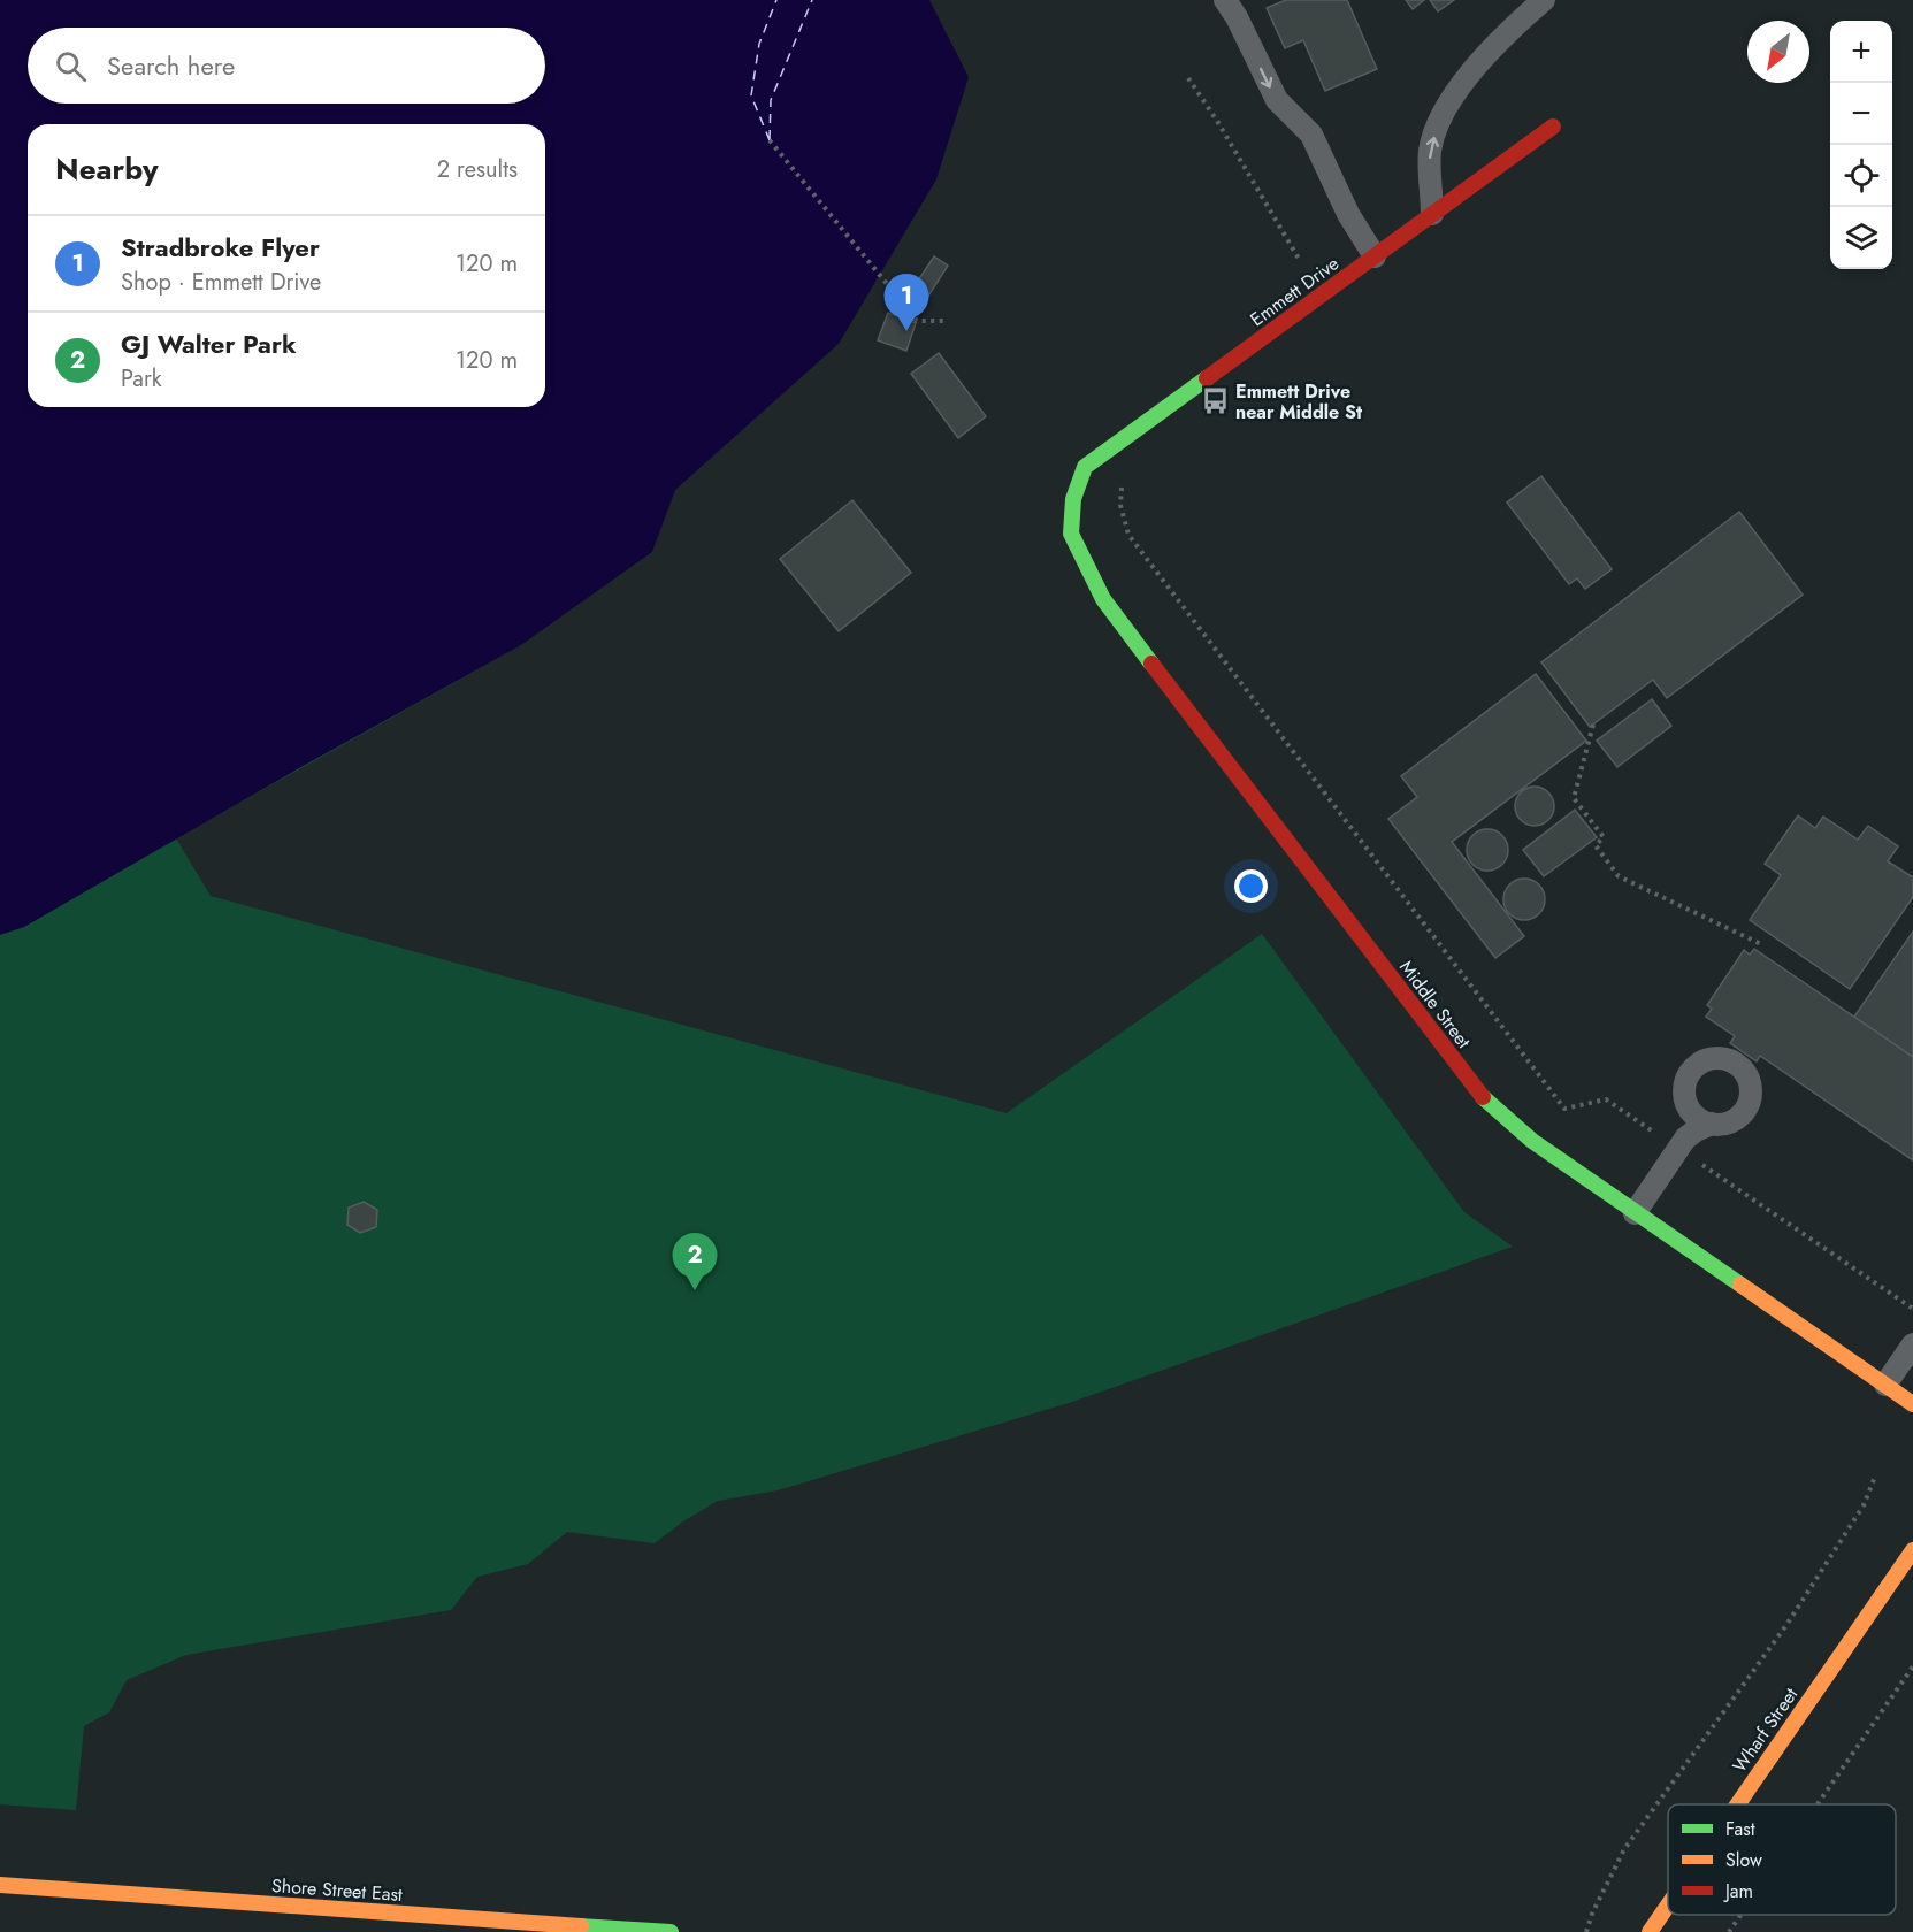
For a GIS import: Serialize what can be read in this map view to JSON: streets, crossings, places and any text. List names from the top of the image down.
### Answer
{
  "streets": {
    "street": [
      "Emmett Drive",
      "Middle Street",
      "Wharf Street",
      "Shore Street East"
    ]
  },
  "crossings": [
    ["Emmett Drive", "Middle Street"]
  ],
  "places": {
    "bus stop": ["Emmett Drive near Middle St"]
  },
  "legend": ["Fast", "Slow", "Jam"],
  "north": "bottom left",
  "page": {
    "map_buttons": ["+", "−"],
    "search": "Search here",
    "heading": ["Nearby", "2 results"],
    "list": [
      {
        "mark": "1",
        "name": "Stradbroke Flyer",
        "note": "Shop · Emmett Drive",
        "value": "120 m"
      },
      {
        "mark": "2",
        "name": "GJ Walter Park",
        "note": "Park",
        "value": "120 m"
      }
    ],
    "pins": ["1", "2"]
  }
}
